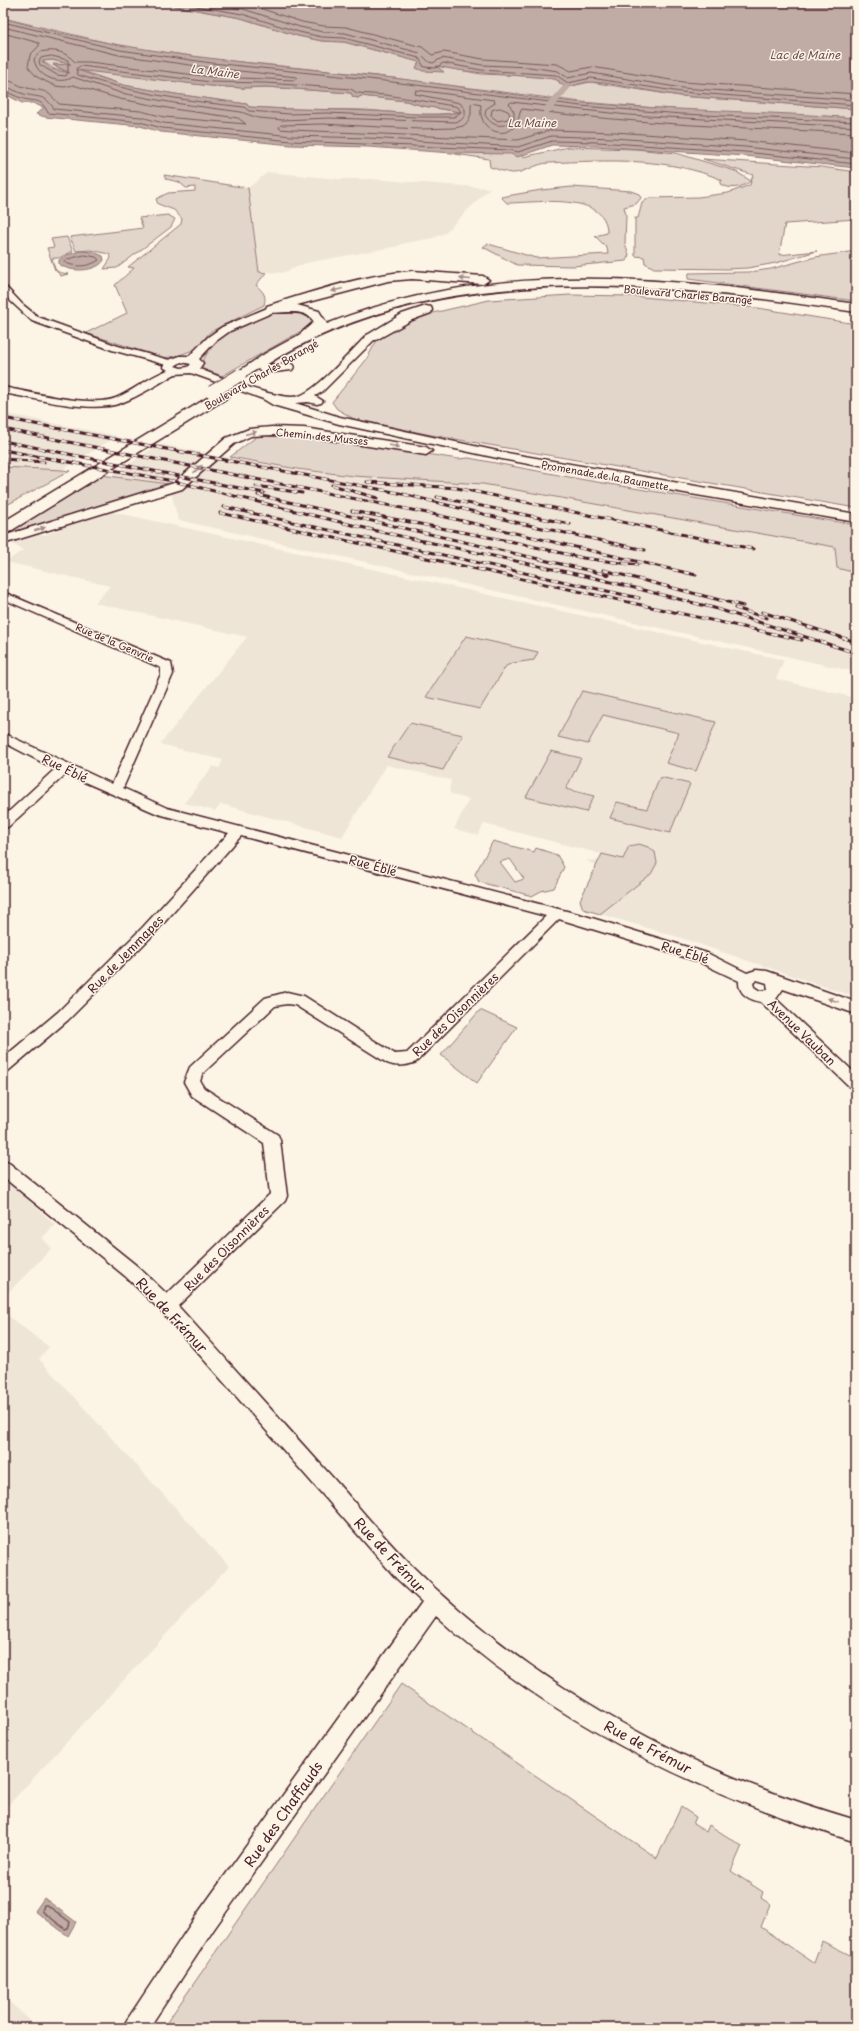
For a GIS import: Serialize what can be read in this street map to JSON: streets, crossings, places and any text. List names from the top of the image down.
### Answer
{
  "streets": {
    "highway": ["Boulevard Charles Barangé"],
    "street": [
      "Chemin des Musses",
      "Promenade de la Baumette",
      "Rue de la Genvrie",
      "Rue Éblé",
      "Rue de Jemmapes",
      "Rue des Oisonnières",
      "Avenue Vauban",
      "Rue de Frémur",
      "Rue des Chaffauds"
    ]
  },
  "crossings": [
    ["Chemin des Musses", "Promenade de la Baumette"],
    ["Rue de la Genvrie", "Rue Éblé"],
    ["Rue Éblé", "Rue de Jemmapes"],
    ["Rue Éblé", "Rue des Oisonnières"],
    ["Rue Éblé", "Avenue Vauban"],
    ["Rue des Oisonnières", "Rue de Frémur"],
    ["Rue de Frémur", "Rue des Chaffauds"]
  ],
  "water": ["Lac de Maine", "La Maine"]
}
